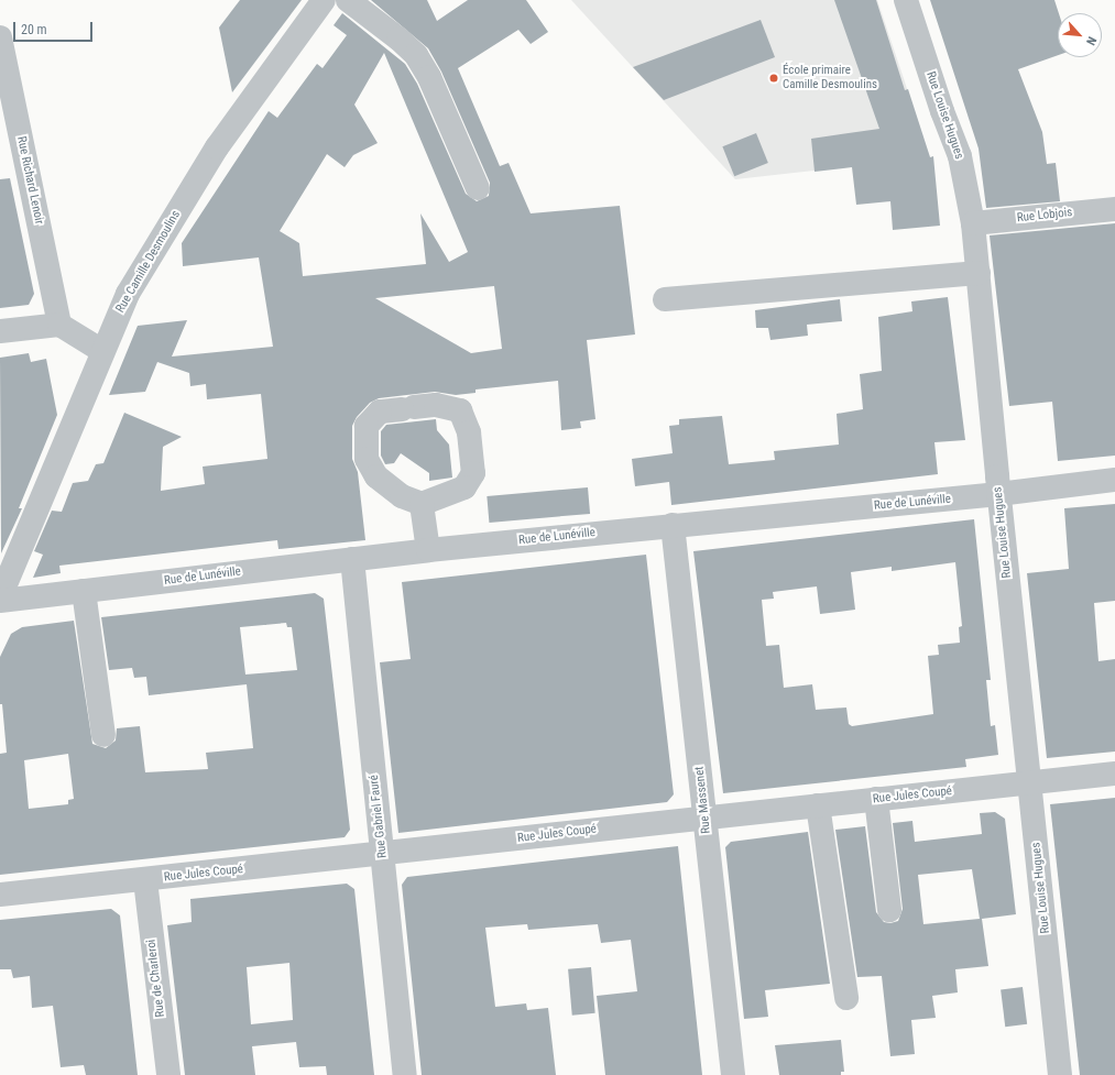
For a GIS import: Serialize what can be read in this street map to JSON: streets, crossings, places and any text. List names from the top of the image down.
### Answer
{
  "streets": {
    "street": [
      "Rue Louise Hugues",
      "Rue Richard Lenoir",
      "Rue Lobjois",
      "Rue Camille Desmoulins",
      "Rue de Lunéville",
      "Rue Jules Coupé",
      "Rue Massenet",
      "Rue Gabriel Fauré",
      "Rue de Charleroi"
    ]
  },
  "crossings": [
    ["Rue Louise Hugues", "Rue Lobjois"],
    ["Rue Louise Hugues", "Rue de Lunéville"],
    ["Rue Louise Hugues", "Rue Jules Coupé"],
    ["Rue Camille Desmoulins", "Rue de Lunéville"],
    ["Rue de Lunéville", "Rue Massenet"],
    ["Rue de Lunéville", "Rue Gabriel Fauré"],
    ["Rue Jules Coupé", "Rue Massenet"],
    ["Rue Jules Coupé", "Rue Gabriel Fauré"],
    ["Rue Jules Coupé", "Rue de Charleroi"]
  ],
  "places": ["École primaire Camille Desmoulins"],
  "scale_bar": "20 m",
  "north": "bottom right"
}
